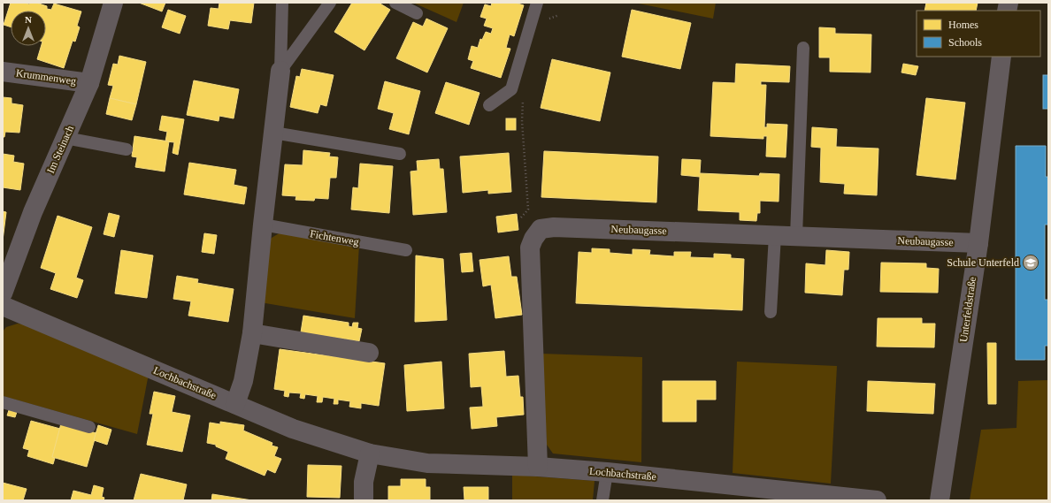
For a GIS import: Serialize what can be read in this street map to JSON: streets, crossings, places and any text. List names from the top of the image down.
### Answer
{
  "streets": {
    "street": [
      "Krummenweg",
      "Im Steinach",
      "Neubaugasse",
      "Unterfeldstraße",
      "Lochbachstraße"
    ],
    "lane": ["Fichtenweg"]
  },
  "crossings": [
    ["Krummenweg", "Im Steinach"],
    ["Neubaugasse", "Unterfeldstraße"],
    ["Neubaugasse", "Lochbachstraße"]
  ],
  "places": {
    "school or university": ["Schule Unterfeld"]
  },
  "legend": ["Homes", "Schools"],
  "north": "top"
}
